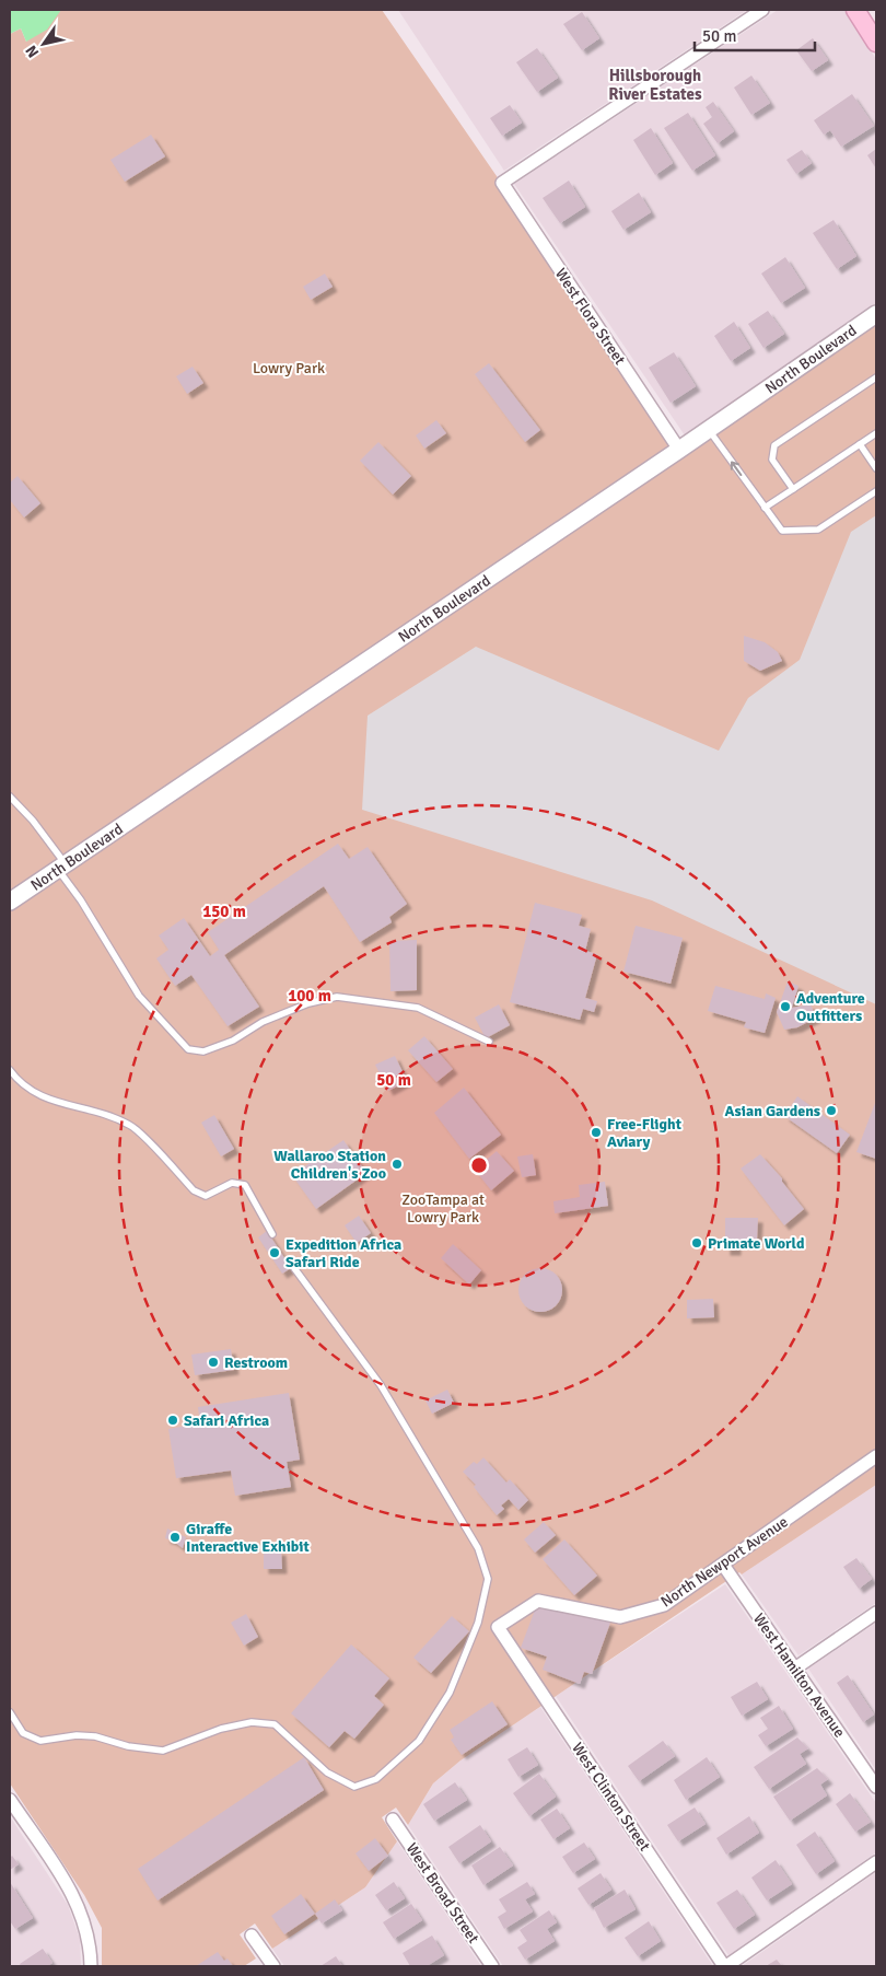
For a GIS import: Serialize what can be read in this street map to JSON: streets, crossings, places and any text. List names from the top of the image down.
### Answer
{
  "streets": {
    "street": [
      "West Flora Street",
      "North Boulevard",
      "North Newport Avenue",
      "West Hamilton Avenue",
      "West Clinton Street",
      "West Broad Street"
    ]
  },
  "crossings": [
    ["West Flora Street", "North Boulevard"],
    ["North Newport Avenue", "West Hamilton Avenue"],
    ["North Newport Avenue", "West Clinton Street"]
  ],
  "districts": ["Hillsborough River Estates"],
  "parks": ["Lowry Park", "ZooTampa at Lowry Park"],
  "places": [
    "Adventure Outfitters",
    "Asian Gardens",
    "Free-Flight Aviary",
    "Wallaroo Station Children's Zoo",
    "Primate World",
    "Expedition Africa Safari Ride",
    "Restroom",
    "Safari Africa",
    "Giraffe Interactive Exhibit"
  ],
  "scale_bar": "50 m",
  "north": "bottom left",
  "rings": ["150 m", "100 m", "50 m"]
}
